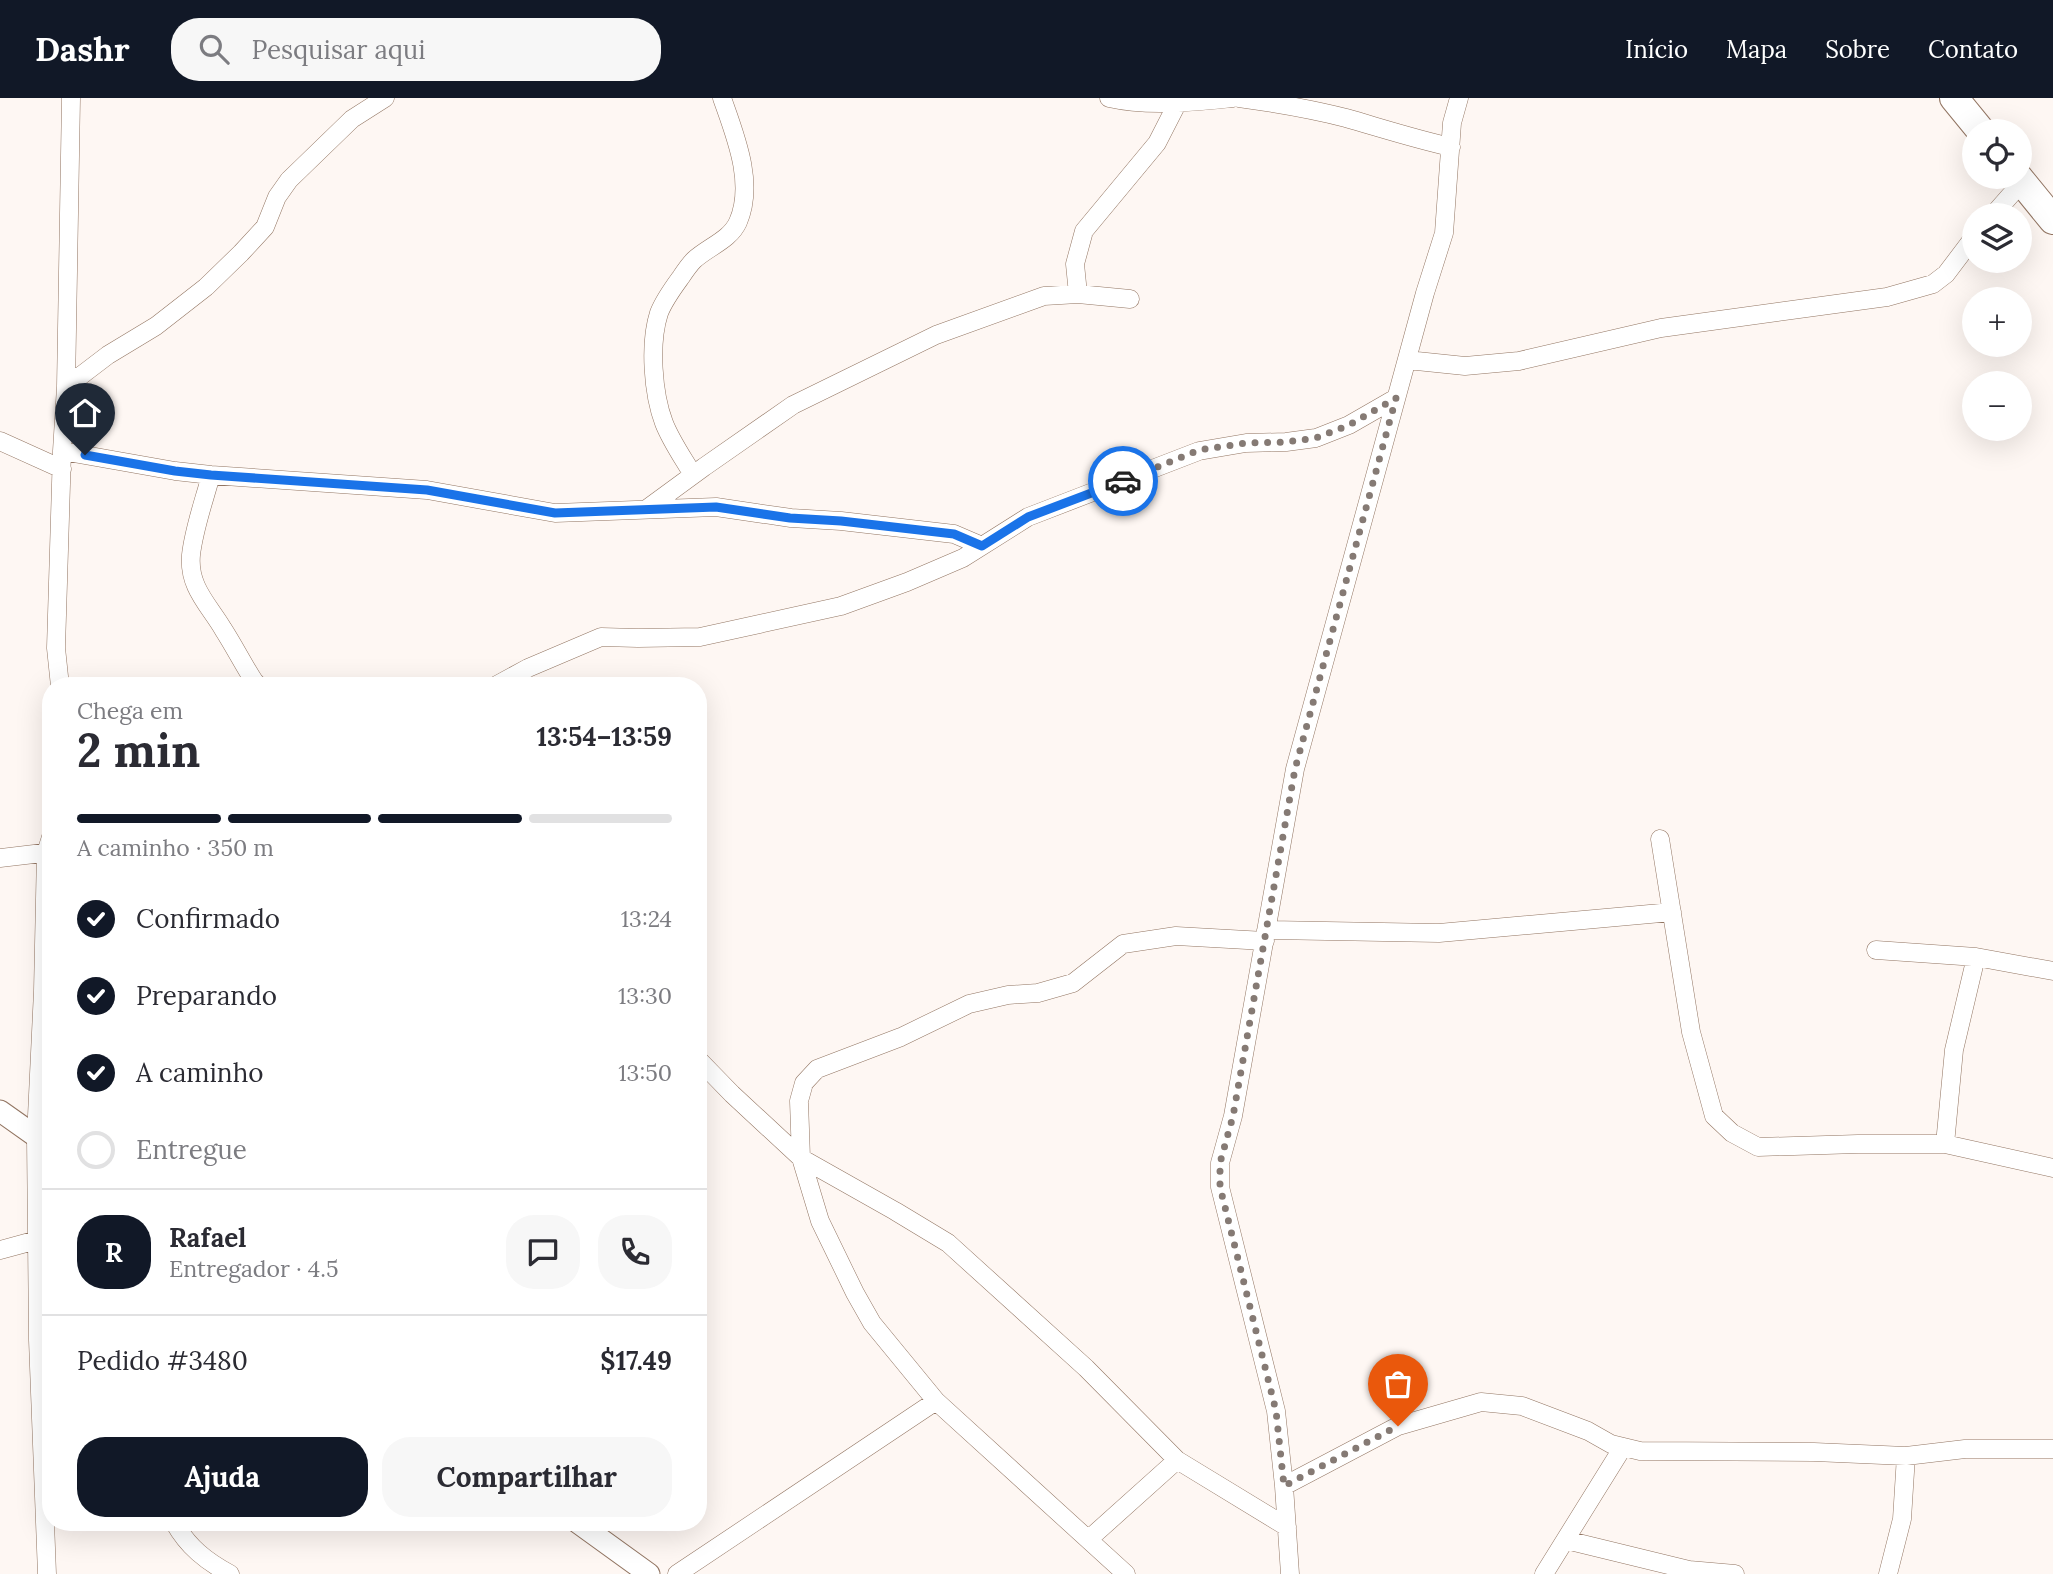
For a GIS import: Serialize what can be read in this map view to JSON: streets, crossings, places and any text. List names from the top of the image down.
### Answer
{
  "page": {
    "header": "Dashr",
    "search": "Pesquisar aqui",
    "nav": [
      "Início",
      "Mapa",
      "Sobre",
      "Contato"
    ],
    "map_buttons": ["+", "−"],
    "heading": ["2 min", "Chega em", "13:54–13:59"],
    "panel": [
      "Rafael",
      "Entregador · 4.5",
      "Pedido #3480",
      "$17.49"
    ],
    "bar": "A caminho · 350 m",
    "list": [
      ["Confirmado", "13:24"],
      ["Preparando", "13:30"],
      ["A caminho", "13:50"],
      "Entregue"
    ],
    "round": "R",
    "buttons": ["Ajuda", "Compartilhar"]
  }
}
